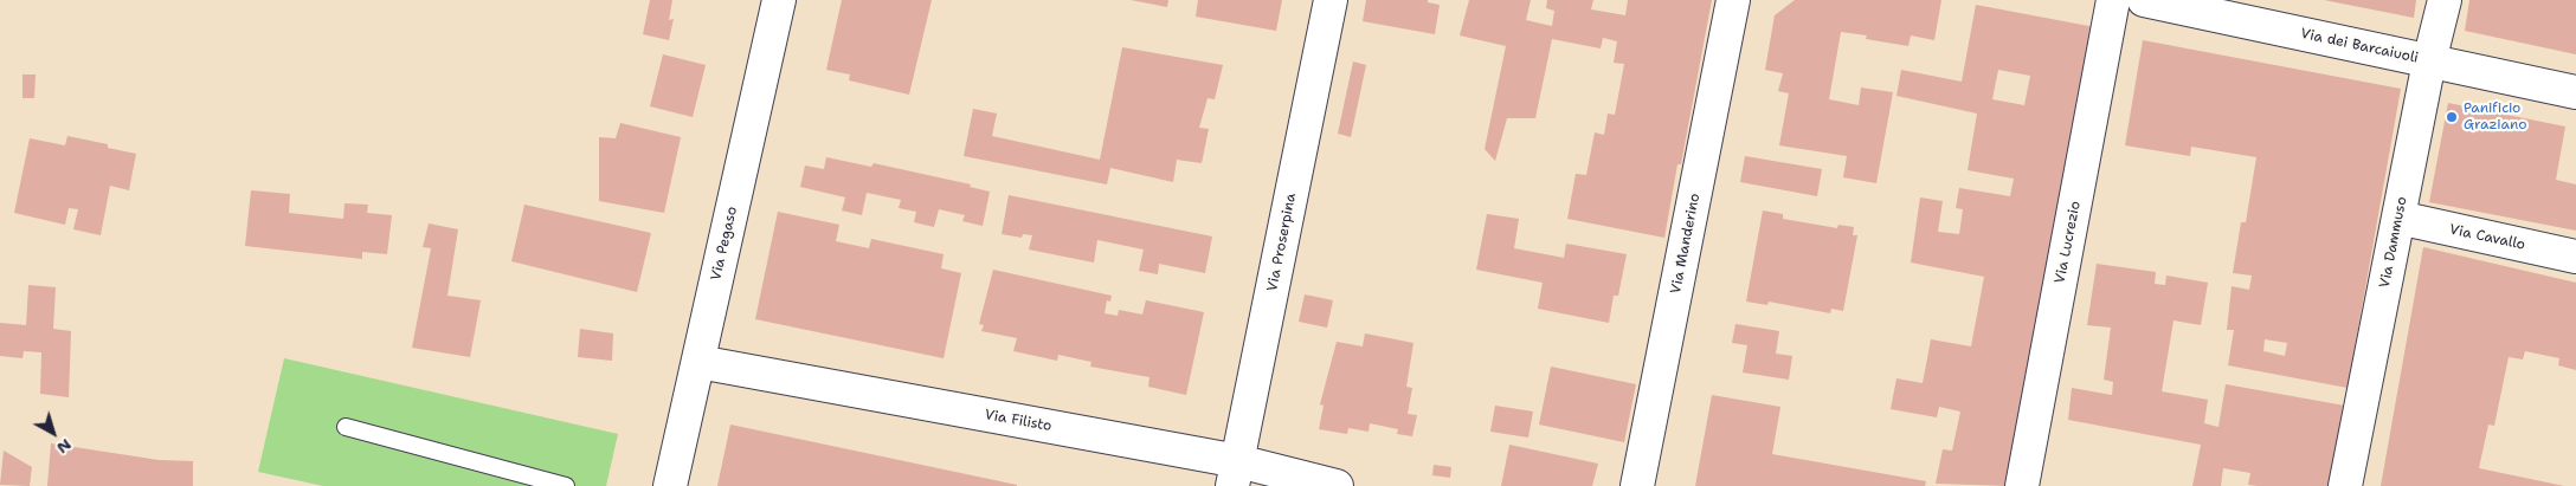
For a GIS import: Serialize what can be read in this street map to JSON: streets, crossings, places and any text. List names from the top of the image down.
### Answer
{
  "streets": {
    "street": [
      "Via dei Barcaiuoli",
      "Via Cavallo",
      "Via Proserpina",
      "Via Lucrezio",
      "Via Dammuso",
      "Via Pegaso",
      "Via Manderino",
      "Via Filisto"
    ]
  },
  "crossings": [
    ["Via dei Barcaiuoli", "Via Dammuso"],
    ["Via Cavallo", "Via Dammuso"],
    ["Via Proserpina", "Via Filisto"],
    ["Via Pegaso", "Via Filisto"]
  ],
  "places": ["Panificio Graziano"],
  "north": "bottom right"
}
